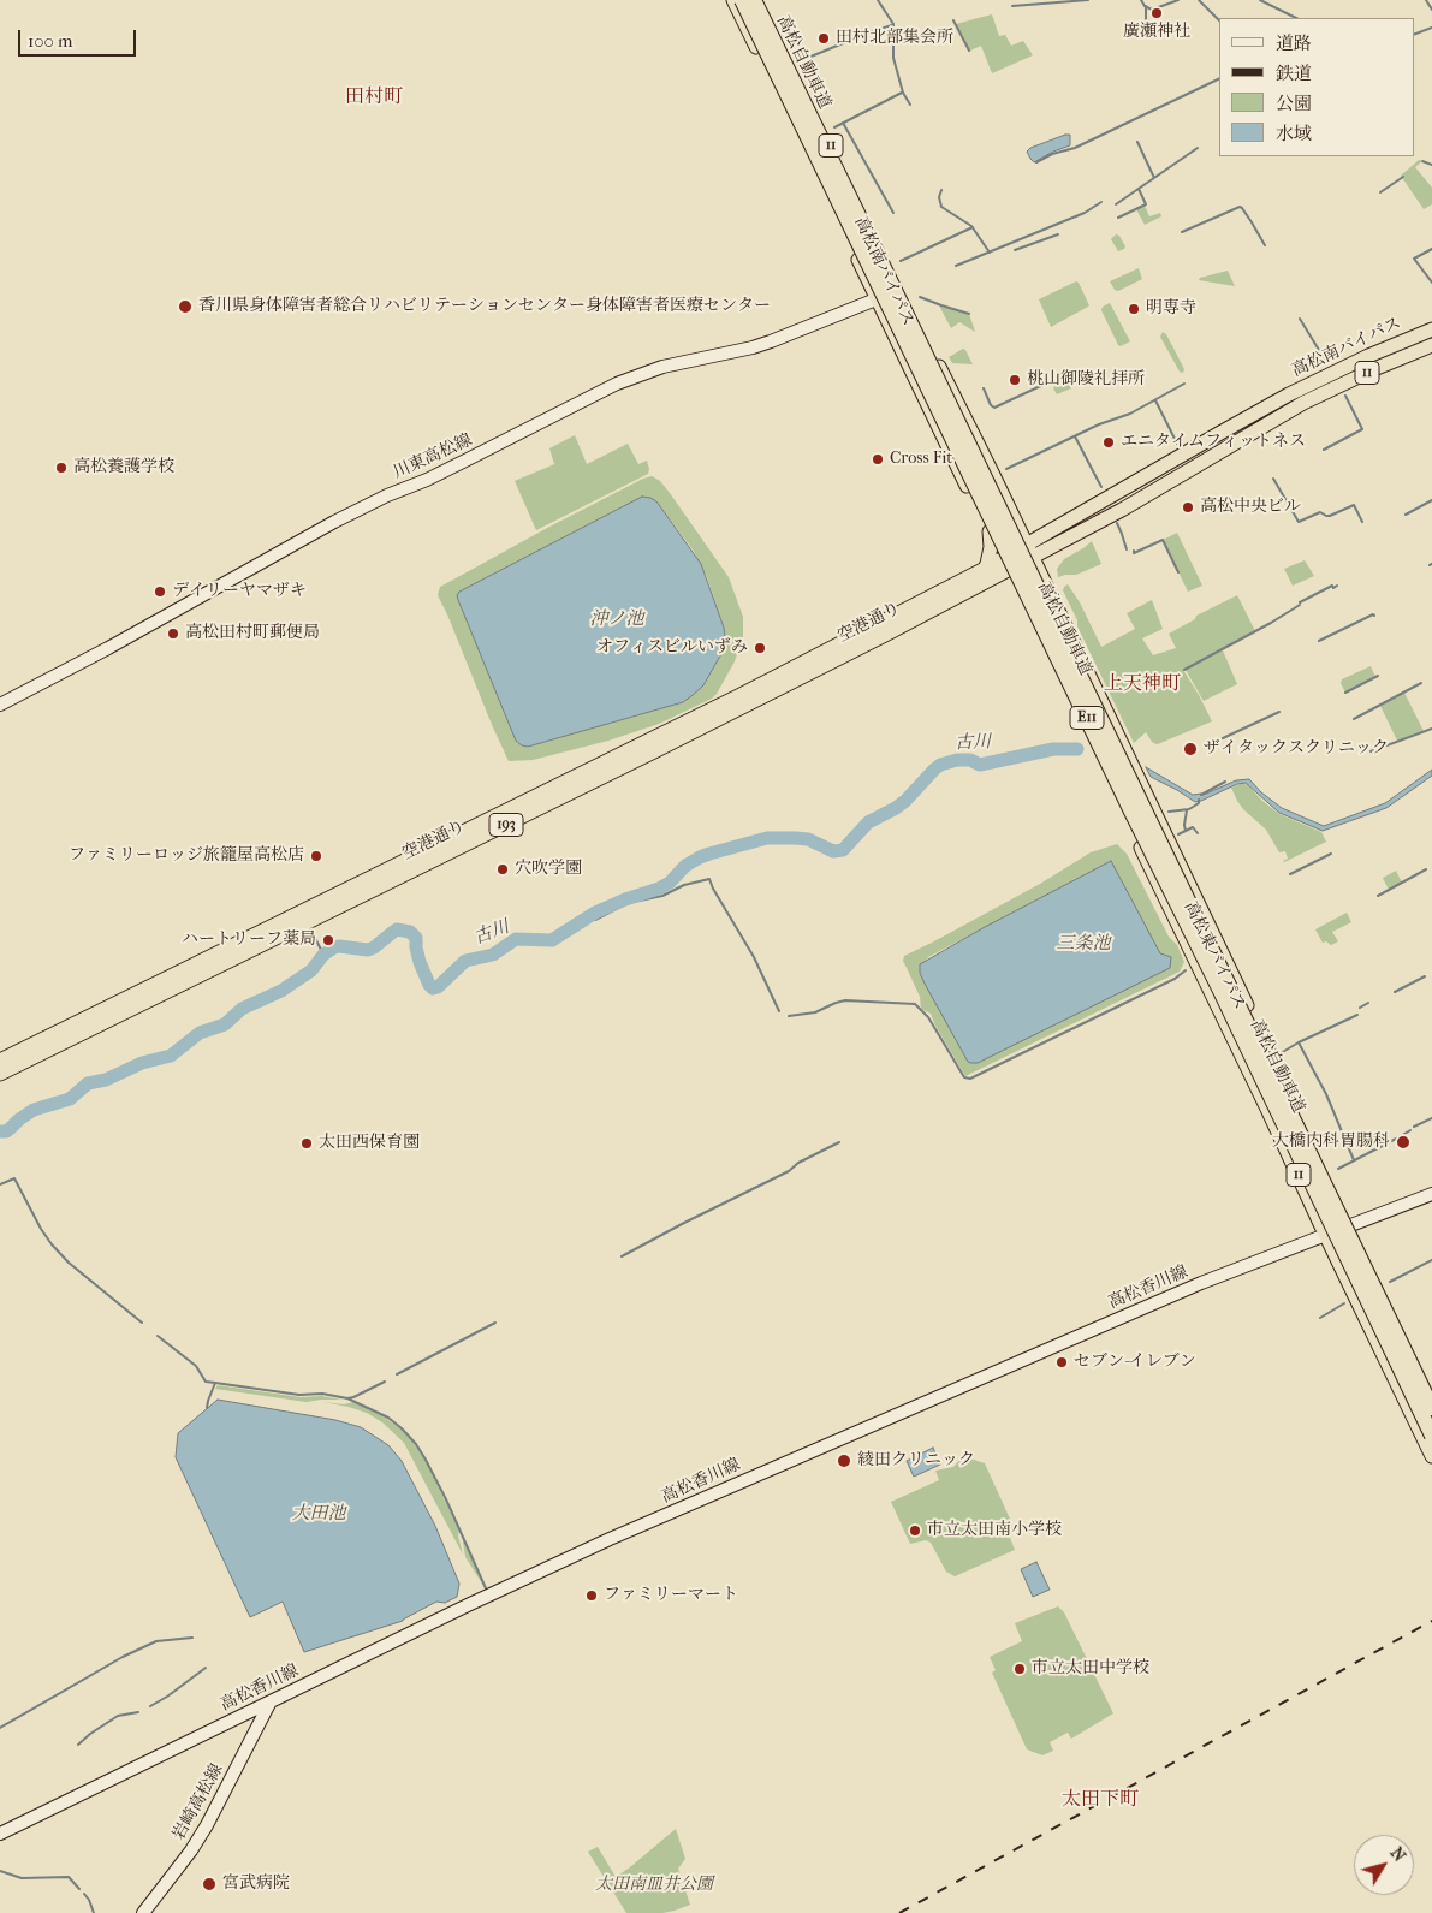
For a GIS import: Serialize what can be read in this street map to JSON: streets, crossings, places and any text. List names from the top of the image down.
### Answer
{
  "streets": {
    "highway": [
      "高松自動車道",
      "11",
      "高松南バイパス",
      "空港通り",
      "E11",
      "193",
      "高松東バイパス"
    ],
    "main road": ["川東高松線", "高松香川線", "岩崎高松線"]
  },
  "crossings": [
    ["11", "高松南バイパス"],
    ["11", "川東高松線"],
    ["高松南バイパス", "川東高松線"],
    ["高松南バイパス", "空港通り"],
    ["高松南バイパス", "高松東バイパス"],
    ["空港通り", "高松東バイパス"],
    ["高松東バイパス", "高松香川線"],
    ["高松香川線", "岩崎高松線"]
  ],
  "districts": ["田村町", "上天神町", "太田下町"],
  "water": [
    "沖ノ池",
    "古川",
    "三条池",
    "大田池"
  ],
  "parks": ["太田南皿井公園"],
  "places": [
    "廣瀬神社",
    "田村北部集会所",
    "香川県身体障害者総合リハビリテーションセンター身体障害者医療センター",
    "明専寺",
    "桃山御陵礼拝所",
    "エニタイムフィットネス",
    "Cross Fit",
    "高松養護学校",
    "高松中央ビル",
    "デイリーヤマザキ",
    "高松田村町郵便局",
    "オフィスビルいずみ",
    "ザイタックスクリニック",
    "ファミリーロッジ旅籠屋高松店",
    "穴吹学園",
    "ハートリーフ薬局",
    "大橋内科胃腸科",
    "太田西保育園",
    "セブン-イレブン",
    "綾田クリニック",
    "市立太田南小学校",
    "ファミリーマート",
    "市立太田中学校",
    "宮武病院"
  ],
  "legend": [
    "道路",
    "鉄道",
    "公園",
    "水域"
  ],
  "scale_bar": "100 m",
  "north": "top right"
}
